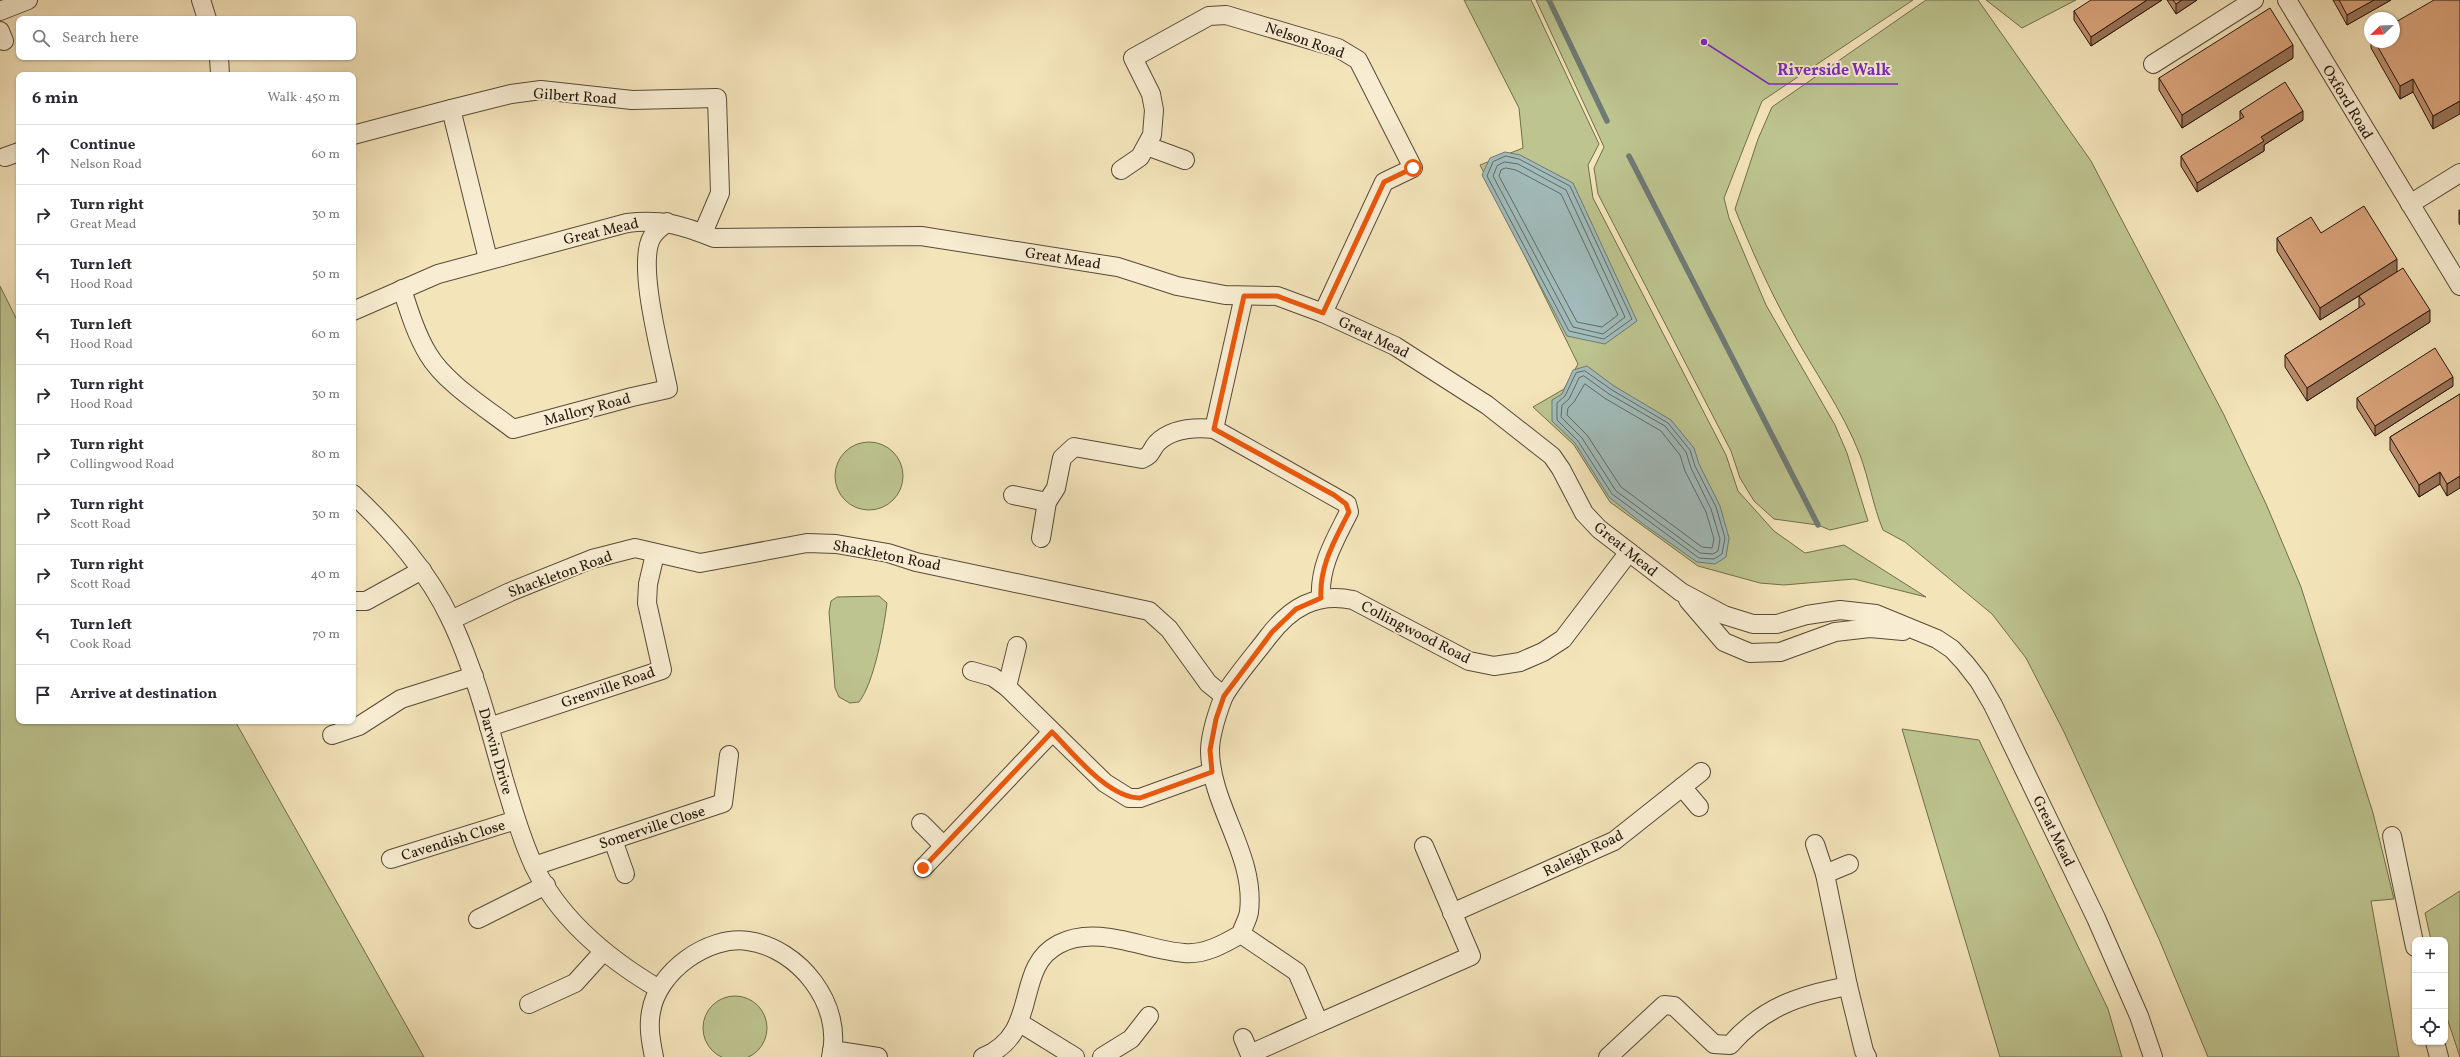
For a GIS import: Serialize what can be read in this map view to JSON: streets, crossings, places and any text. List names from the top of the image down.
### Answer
{
  "streets": {
    "street": [
      "Nelson Road",
      "Gilbert Road",
      "Oxford Road",
      "Great Mead",
      "Mallory Road",
      "Shackleton Road",
      "Collingwood Road",
      "Grenville Road",
      "Darwin Drive",
      "Somerville Close",
      "Cavendish Close",
      "Raleigh Road"
    ]
  },
  "crossings": [
    ["Nelson Road", "Great Mead"],
    ["Gilbert Road", "Great Mead"],
    ["Great Mead", "Mallory Road"],
    ["Great Mead", "Collingwood Road"],
    ["Shackleton Road", "Collingwood Road"],
    ["Shackleton Road", "Grenville Road"],
    ["Shackleton Road", "Darwin Drive"],
    ["Grenville Road", "Darwin Drive"],
    ["Darwin Drive", "Somerville Close"],
    ["Darwin Drive", "Cavendish Close"]
  ],
  "places": ["Riverside Walk"],
  "north": "bottom left",
  "page": {
    "search": "Search here",
    "heading": ["6 min", "Walk · 450 m"],
    "list": [
      ["Continue", "Nelson Road", "60 m"],
      ["Turn right", "Great Mead", "30 m"],
      ["Turn left", "Hood Road", "50 m"],
      ["Turn left", "Hood Road", "60 m"],
      ["Turn right", "Hood Road", "30 m"],
      ["Turn right", "Collingwood Road", "80 m"],
      ["Turn right", "Scott Road", "30 m"],
      ["Turn right", "Scott Road", "40 m"],
      ["Turn left", "Cook Road", "70 m"],
      "Arrive at destination"
    ],
    "map_buttons": ["+", "−"]
  }
}
